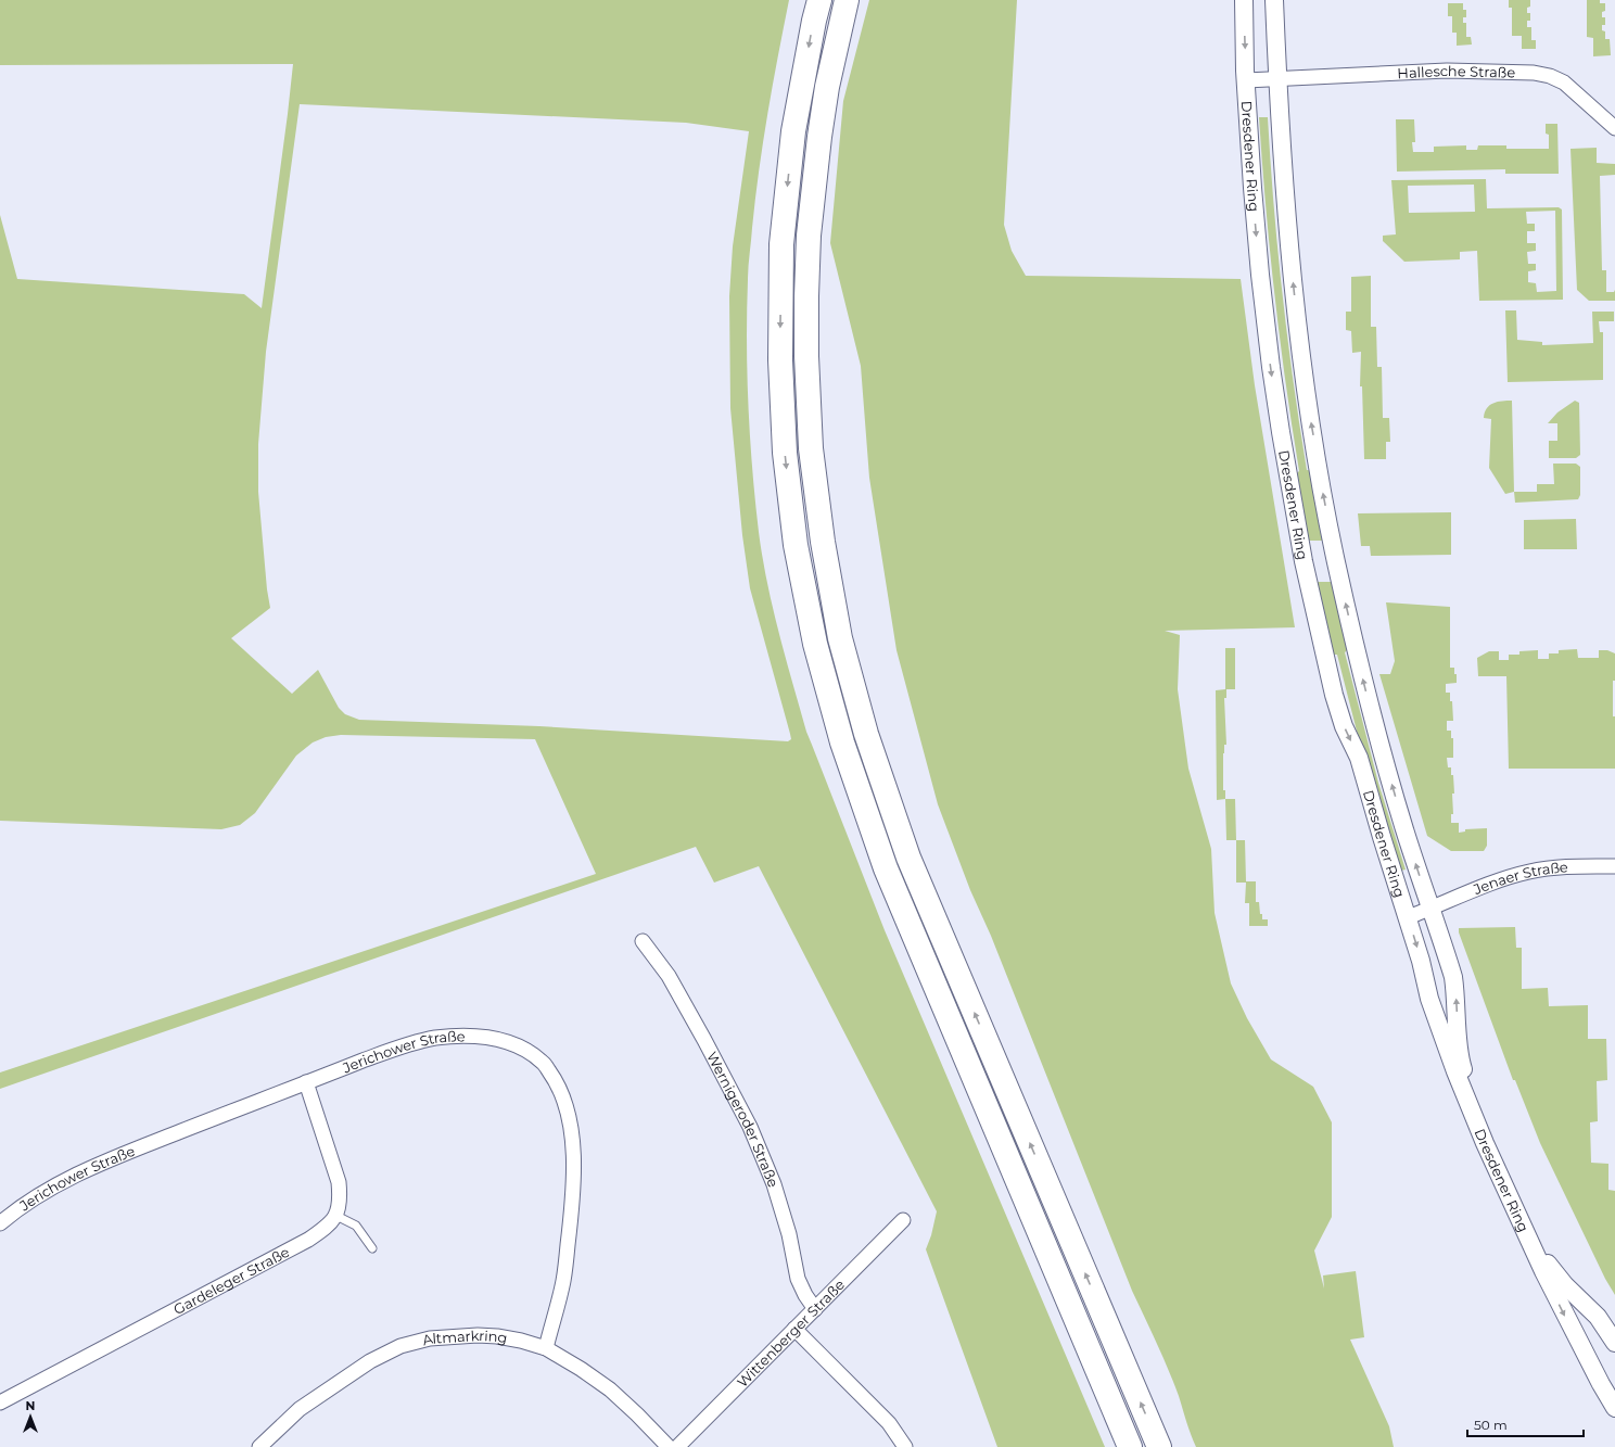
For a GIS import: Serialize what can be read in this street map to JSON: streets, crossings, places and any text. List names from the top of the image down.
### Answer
{
  "streets": {
    "street": [
      "Hallesche Straße",
      "Dresdener Ring",
      "Jenaer Straße",
      "Jerichower Straße",
      "Wernigeroder Straße",
      "Gardeleger Straße",
      "Wittenberger Straße",
      "Altmarkring"
    ]
  },
  "crossings": [
    ["Hallesche Straße", "Dresdener Ring"],
    ["Dresdener Ring", "Jenaer Straße"],
    ["Jerichower Straße", "Altmarkring"],
    ["Wernigeroder Straße", "Wittenberger Straße"]
  ],
  "scale_bar": "50 m",
  "north": "top"
}
